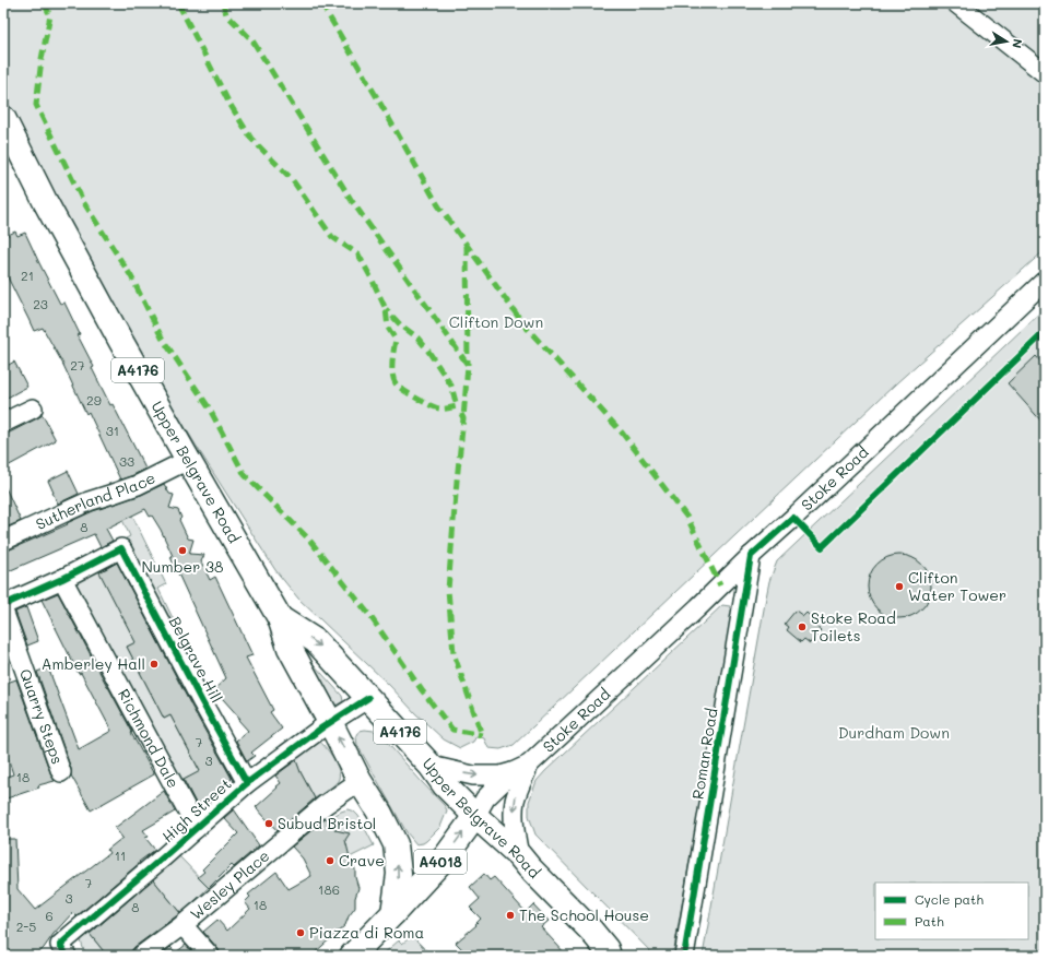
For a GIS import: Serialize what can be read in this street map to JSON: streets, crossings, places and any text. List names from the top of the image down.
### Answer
{
  "streets": {
    "main road": ["A4176", "Upper Belgrave Road", "A4018"],
    "street": [
      "Stoke Road",
      "Sutherland Place",
      "Belgrave Hill",
      "Quarry Steps",
      "Richmond Dale",
      "Roman Road",
      "High Street",
      "Wesley Place"
    ]
  },
  "crossings": [
    ["Upper Belgrave Road", "Stoke Road"],
    ["Upper Belgrave Road", "Sutherland Place"],
    ["Upper Belgrave Road", "High Street"],
    ["Upper Belgrave Road", "A4018"],
    ["Upper Belgrave Road", "Wesley Place"],
    ["Stoke Road", "Roman Road"],
    ["Stoke Road", "A4018"],
    ["Belgrave Hill", "Richmond Dale"],
    ["Belgrave Hill", "High Street"],
    ["Richmond Dale", "High Street"]
  ],
  "parks": ["Clifton Down", "Durdham Down"],
  "places": [
    "Number 38",
    "Clifton Water Tower",
    "Stoke Road Toilets",
    "Amberley Hall",
    "Subud Bristol",
    "Crave",
    "The School House",
    "Piazza di Roma"
  ],
  "house_numbers": [
    "21",
    "23",
    "27",
    "29",
    "31",
    "33",
    "8",
    "7",
    "3",
    "18",
    "11",
    "7",
    "186",
    "3",
    "18",
    "8",
    "6",
    "2-5"
  ],
  "legend": ["Cycle path", "Path"],
  "north": "right"
}
